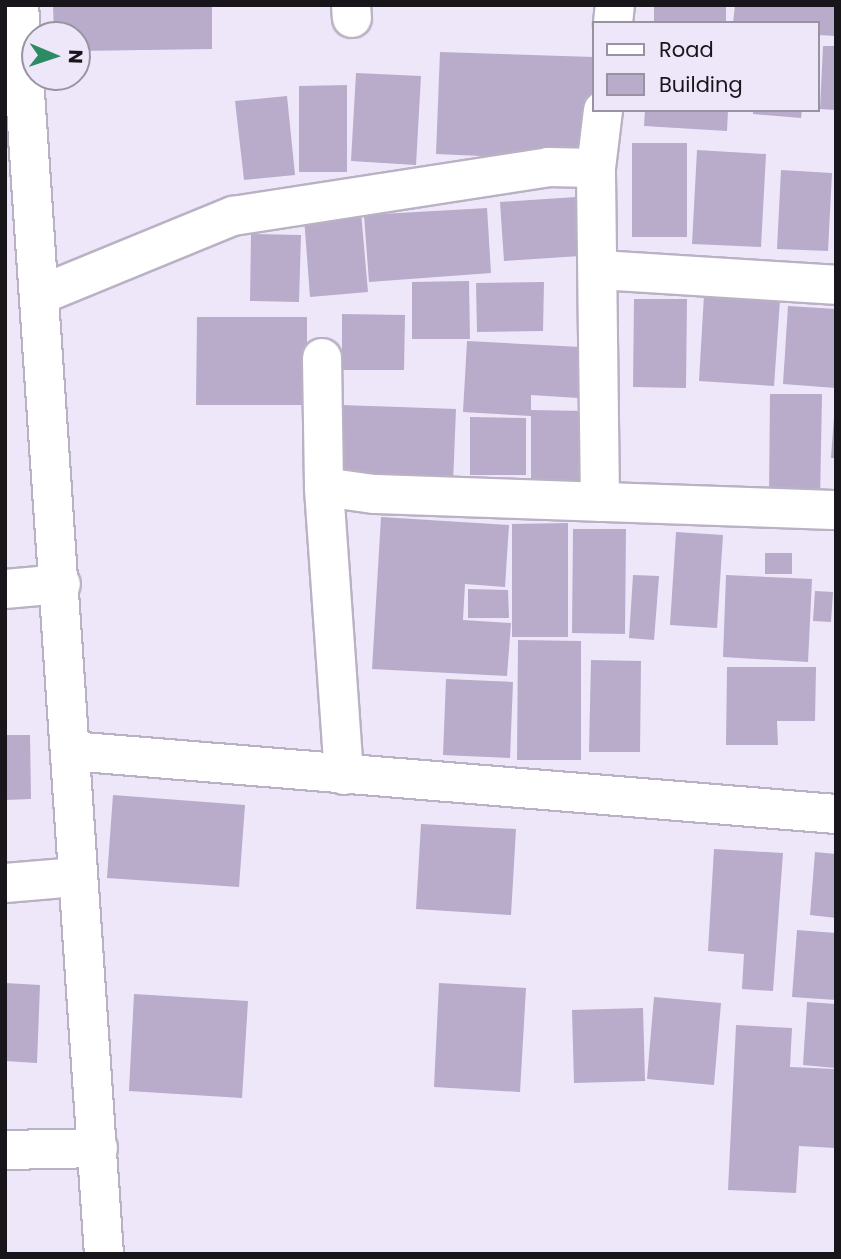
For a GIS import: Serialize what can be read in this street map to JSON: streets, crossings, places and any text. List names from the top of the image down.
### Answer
{
  "legend": ["Road", "Building"],
  "north": "right"
}
